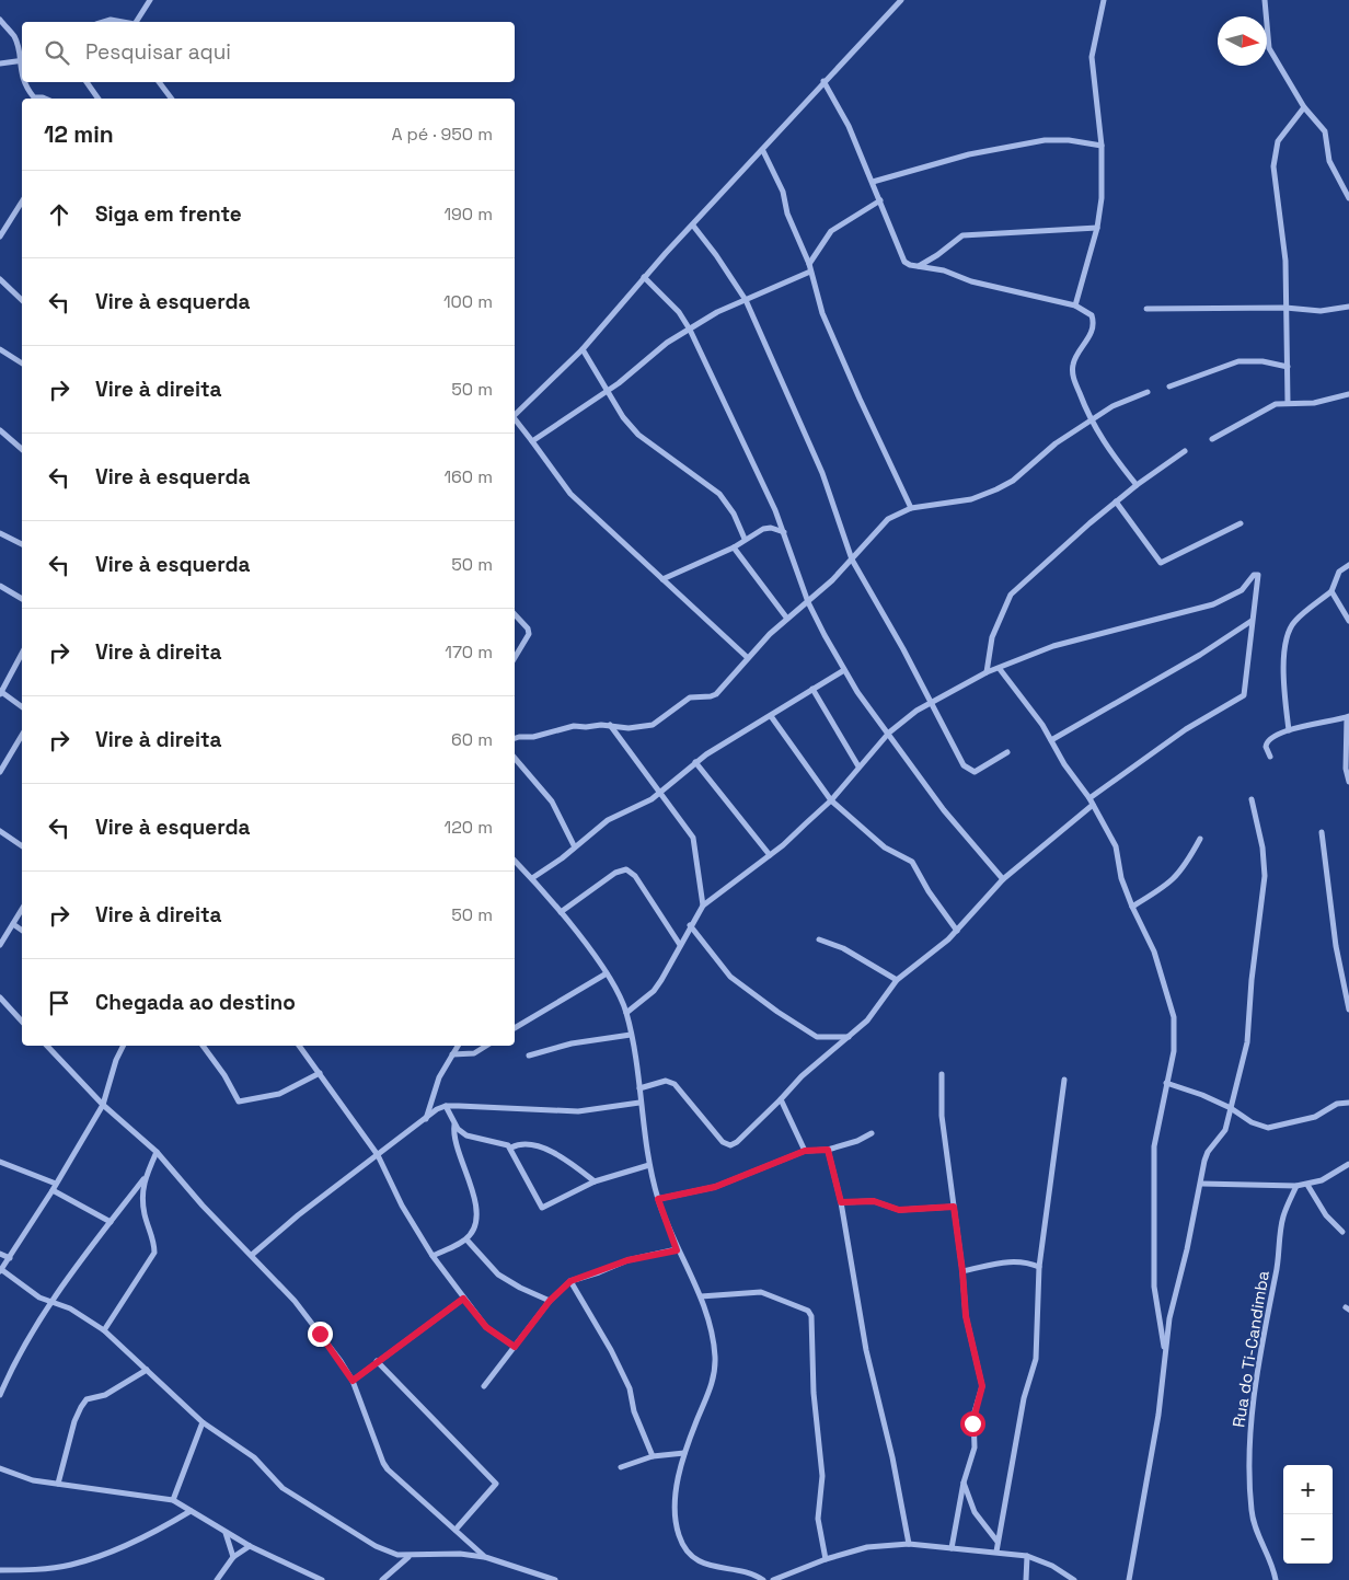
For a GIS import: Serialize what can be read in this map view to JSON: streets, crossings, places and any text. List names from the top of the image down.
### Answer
{
  "streets": {
    "street": ["Rua do Ti-Candimba"]
  },
  "north": "right",
  "page": {
    "search": "Pesquisar aqui",
    "heading": ["12 min", "A pé · 950 m"],
    "list": [
      ["Siga em frente", "190 m"],
      ["Vire à esquerda", "100 m"],
      ["Vire à direita", "50 m"],
      ["Vire à esquerda", "160 m"],
      ["Vire à esquerda", "50 m"],
      ["Vire à direita", "170 m"],
      ["Vire à direita", "60 m"],
      ["Vire à esquerda", "120 m"],
      ["Vire à direita", "50 m"],
      "Chegada ao destino"
    ],
    "map_buttons": ["+", "−"]
  }
}
